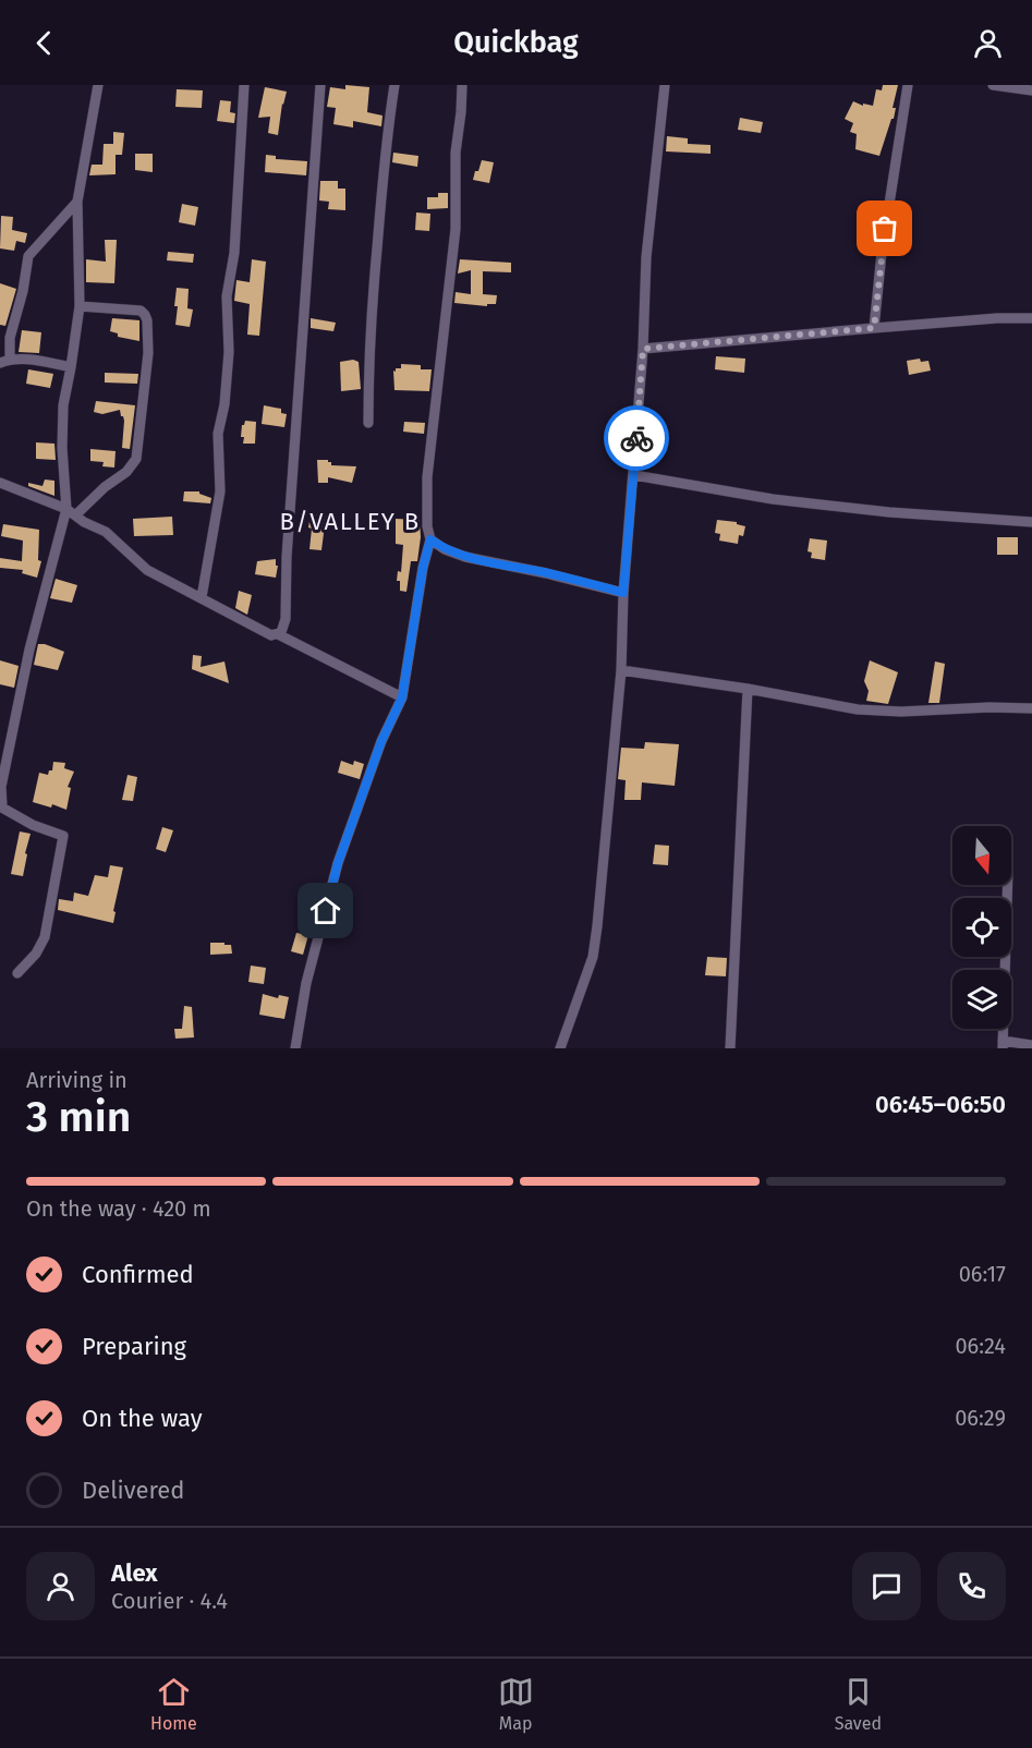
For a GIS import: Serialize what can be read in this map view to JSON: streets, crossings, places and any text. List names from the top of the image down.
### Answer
{
  "districts": ["B/VALLEY B"],
  "north": "bottom",
  "page": {
    "header": "Quickbag",
    "heading": ["3 min", "Arriving in", "06:45–06:50"],
    "panel": ["Alex", "Courier · 4.4"],
    "bar": "On the way · 420 m",
    "list": [
      ["Confirmed", "06:17"],
      ["Preparing", "06:24"],
      ["On the way", "06:29"],
      "Delivered"
    ],
    "tabs": ["Home", "Map", "Saved"]
  }
}
